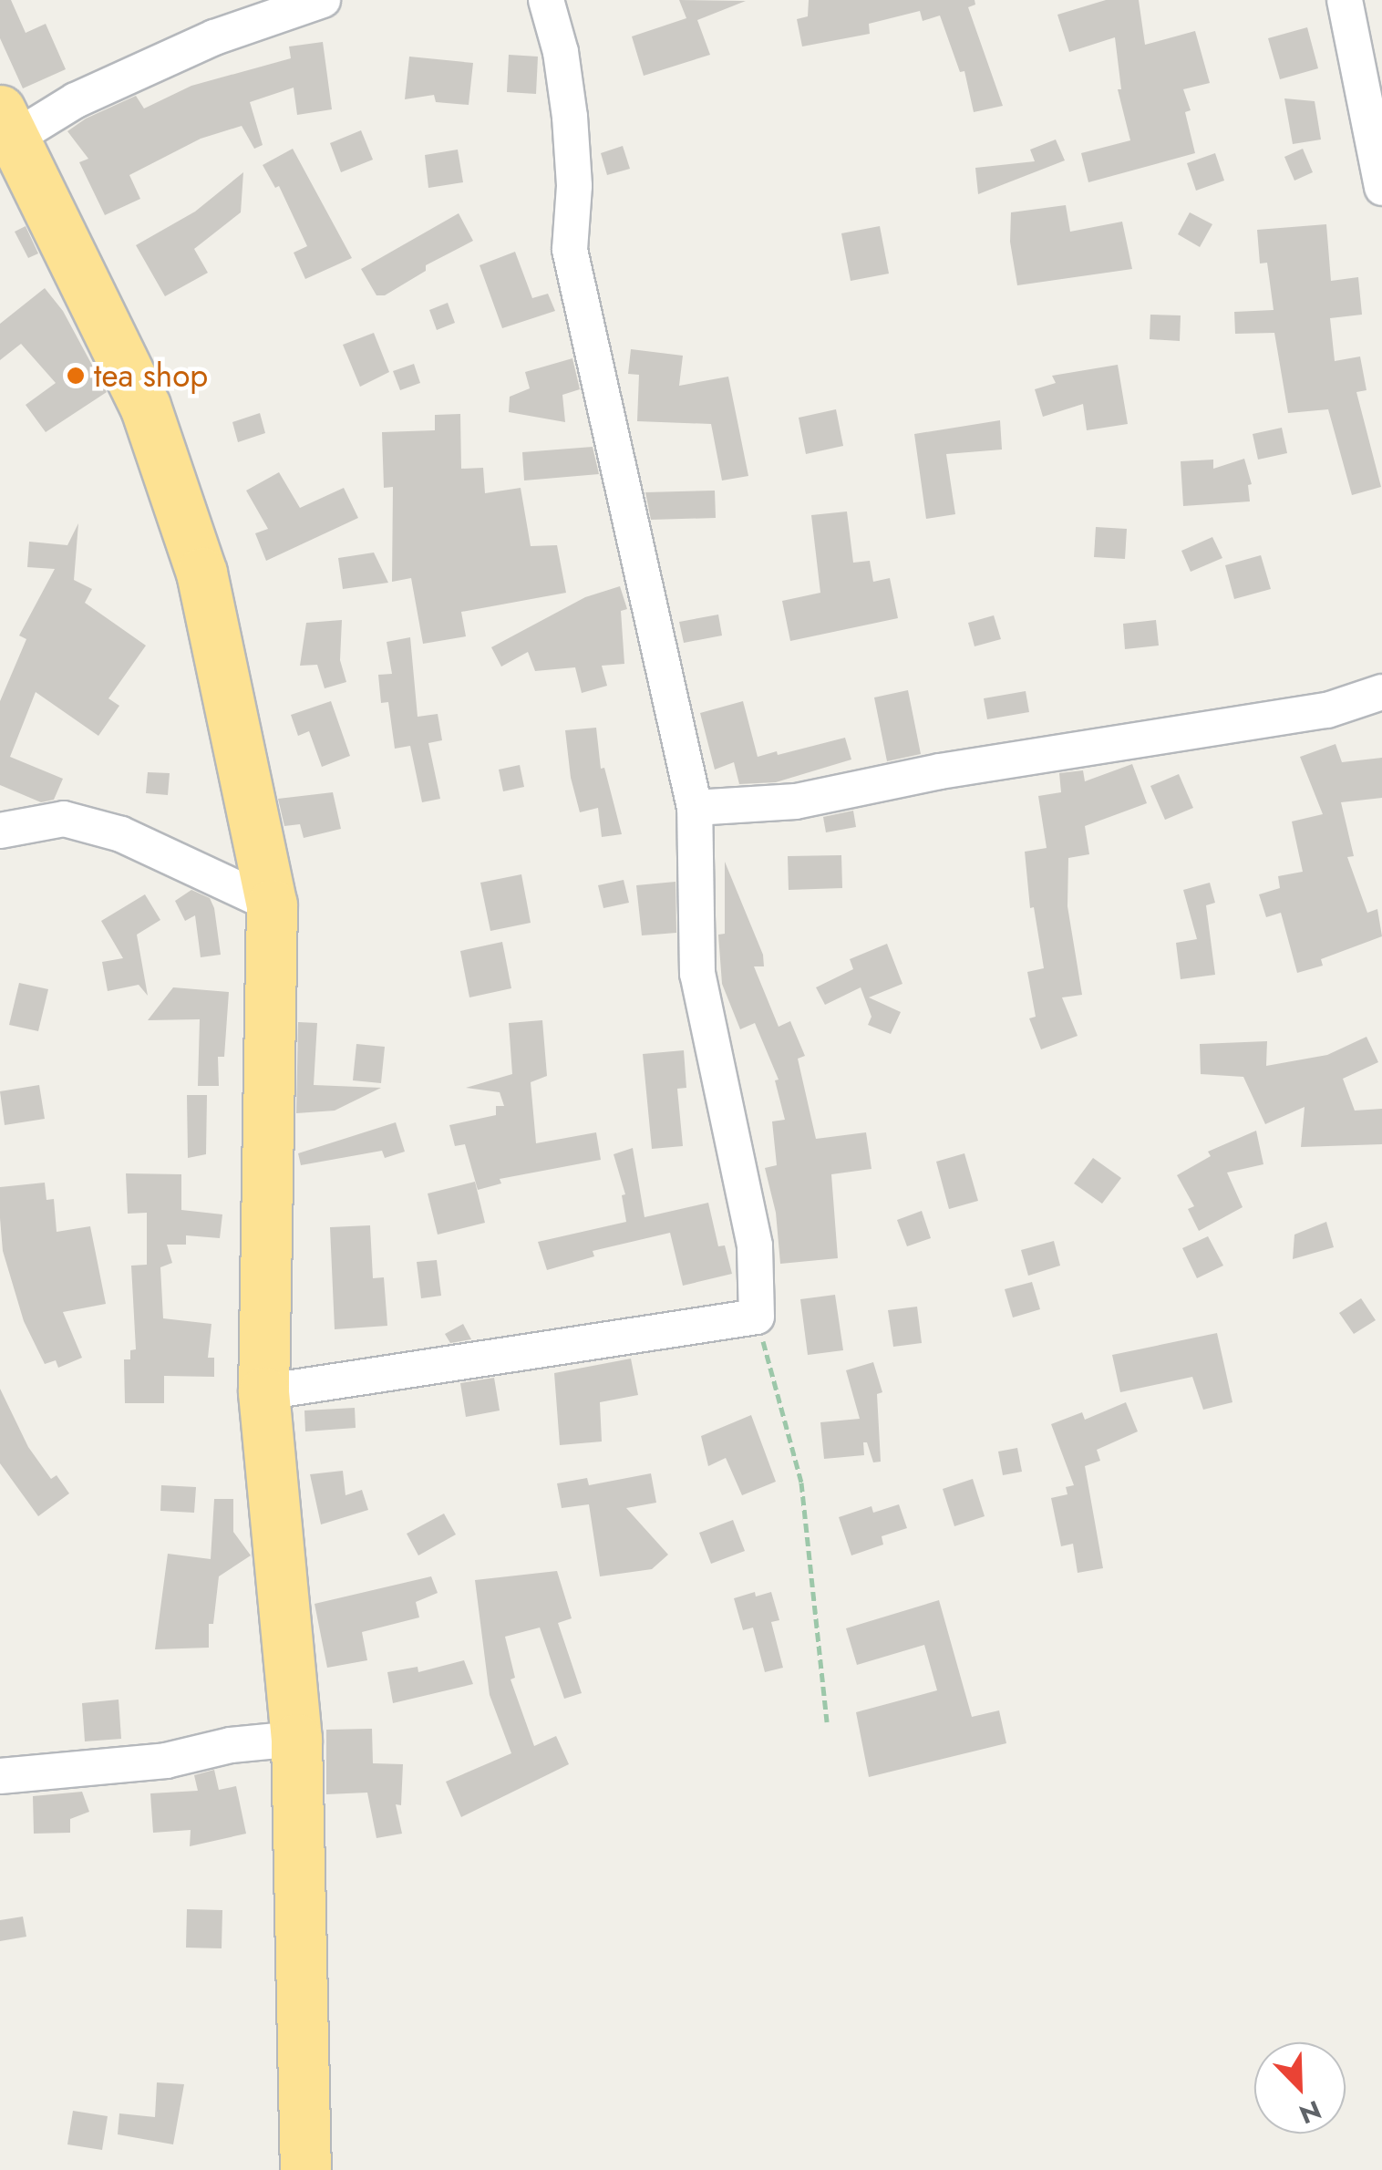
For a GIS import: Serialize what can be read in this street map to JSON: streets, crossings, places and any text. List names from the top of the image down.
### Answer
{
  "places": ["tea shop"],
  "north": "bottom right"
}
